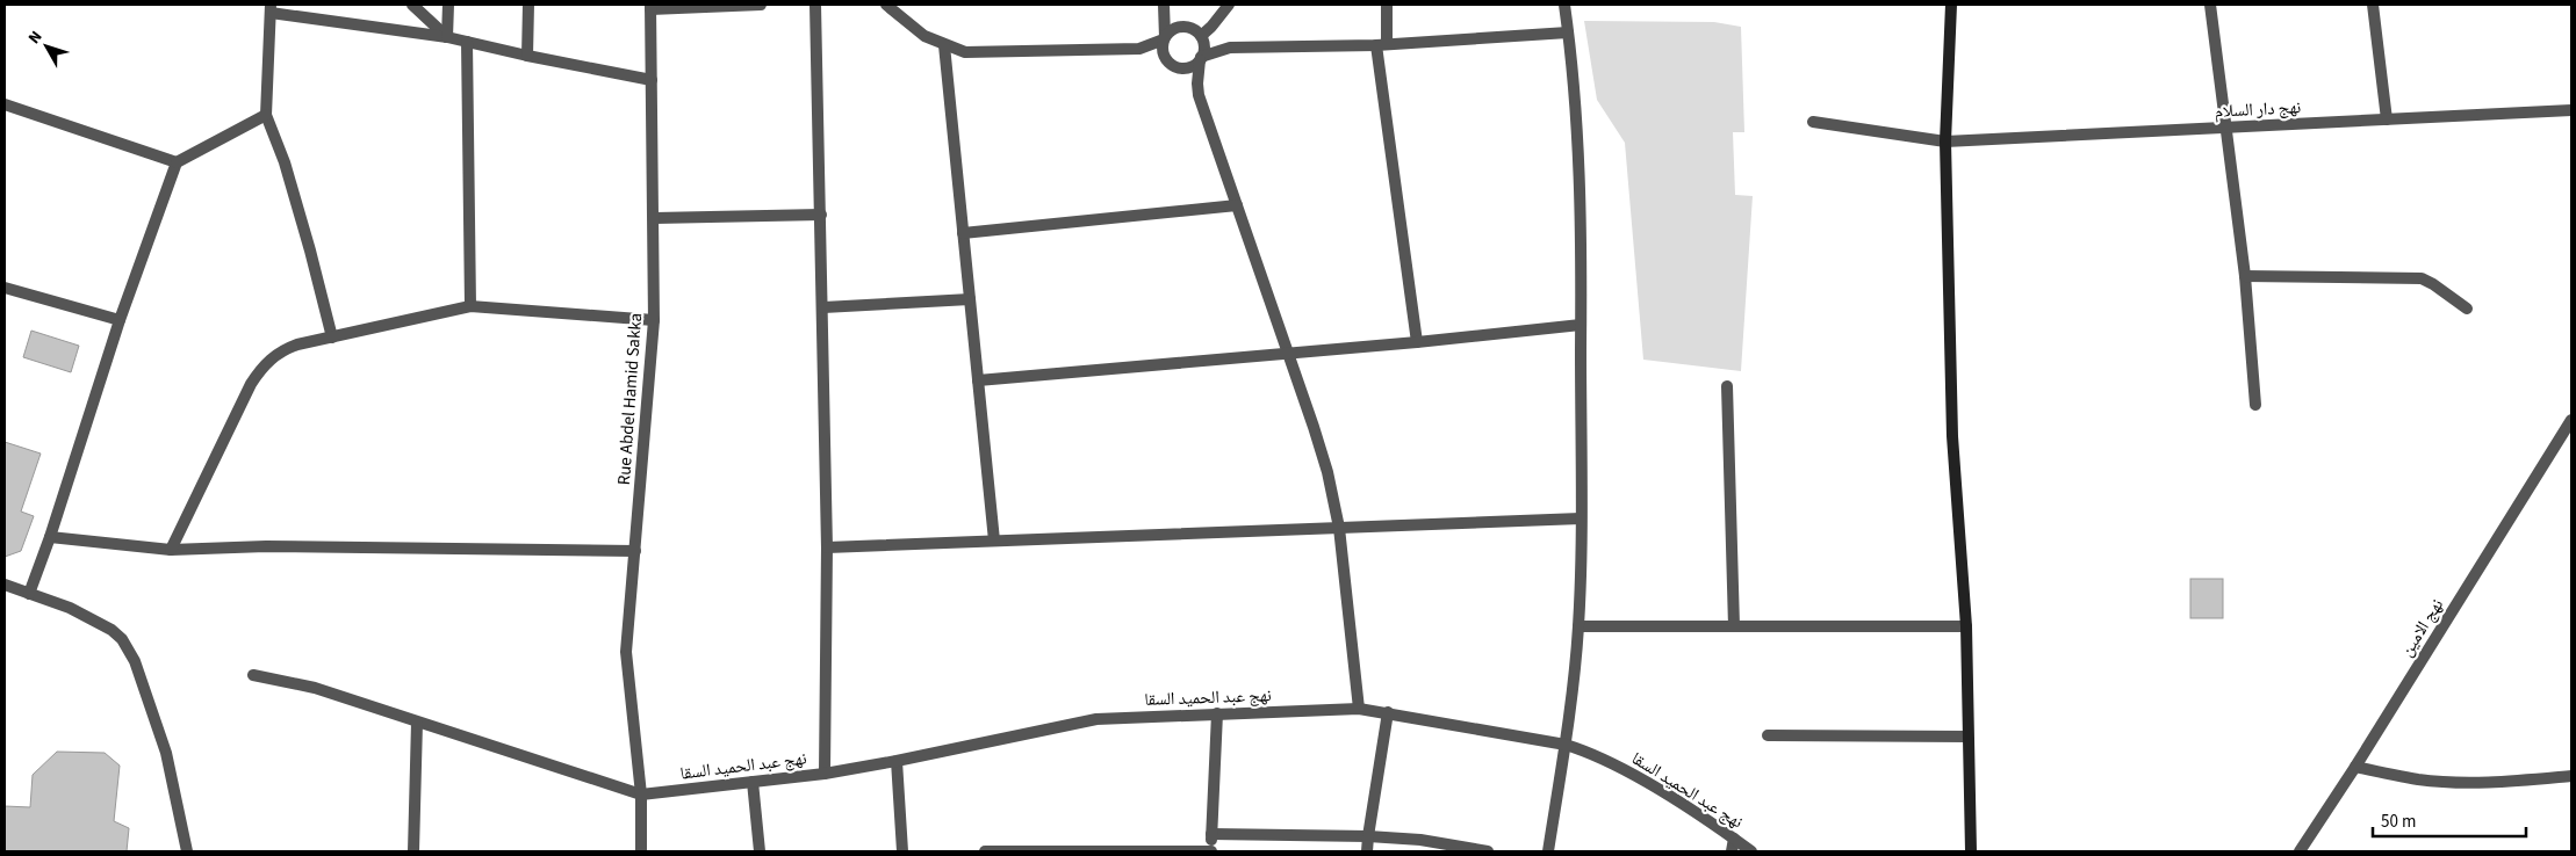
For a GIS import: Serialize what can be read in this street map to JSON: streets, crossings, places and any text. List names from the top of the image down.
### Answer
{
  "streets": {
    "street": [
      "نهج دار السلام",
      "Rue Abdel Hamid Sakka",
      "نهج الامين",
      "نهج عبد الحميد السقا"
    ]
  },
  "crossings": [
    ["Rue Abdel Hamid Sakka", "نهج عبد الحميد السقا"]
  ],
  "scale_bar": "50 m",
  "north": "top left"
}
